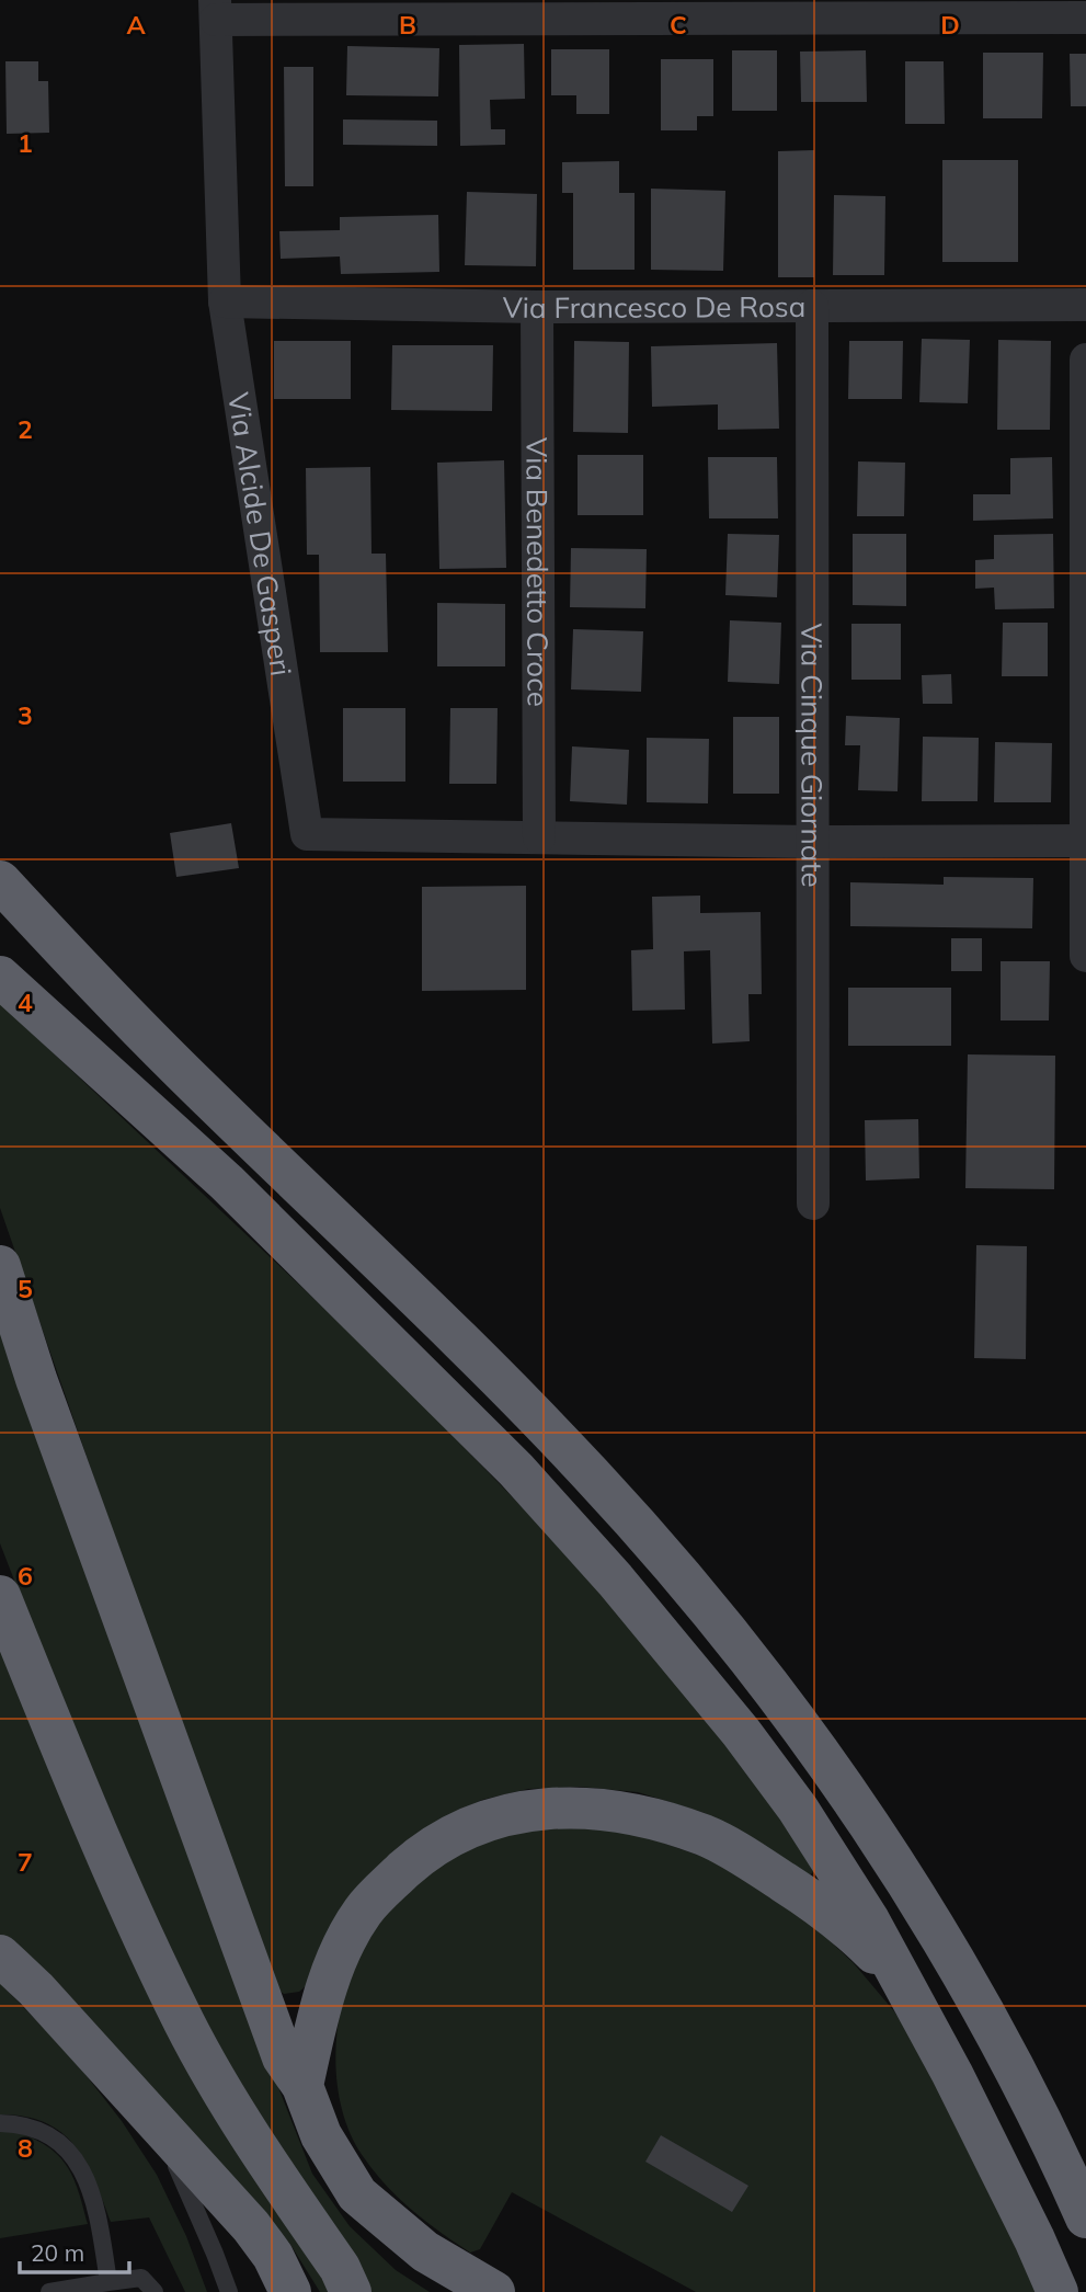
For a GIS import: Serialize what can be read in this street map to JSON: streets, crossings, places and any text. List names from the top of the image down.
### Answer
{
  "streets": {
    "street": [
      "Via Francesco De Rosa",
      "Via Alcide De Gasperi",
      "Via Benedetto Croce",
      "Via Cinque Giornate"
    ]
  },
  "crossings": [
    ["Via Francesco De Rosa", "Via Alcide De Gasperi"],
    ["Via Francesco De Rosa", "Via Benedetto Croce"],
    ["Via Francesco De Rosa", "Via Cinque Giornate"],
    ["Via Alcide De Gasperi", "Via Benedetto Croce"],
    ["Via Alcide De Gasperi", "Via Cinque Giornate"]
  ],
  "scale_bar": "20 m",
  "grid": {
    "columns": [
      "A",
      "B",
      "C",
      "D"
    ],
    "rows": [
      "1",
      "2",
      "3",
      "4",
      "5",
      "6",
      "7",
      "8"
    ]
  }
}
